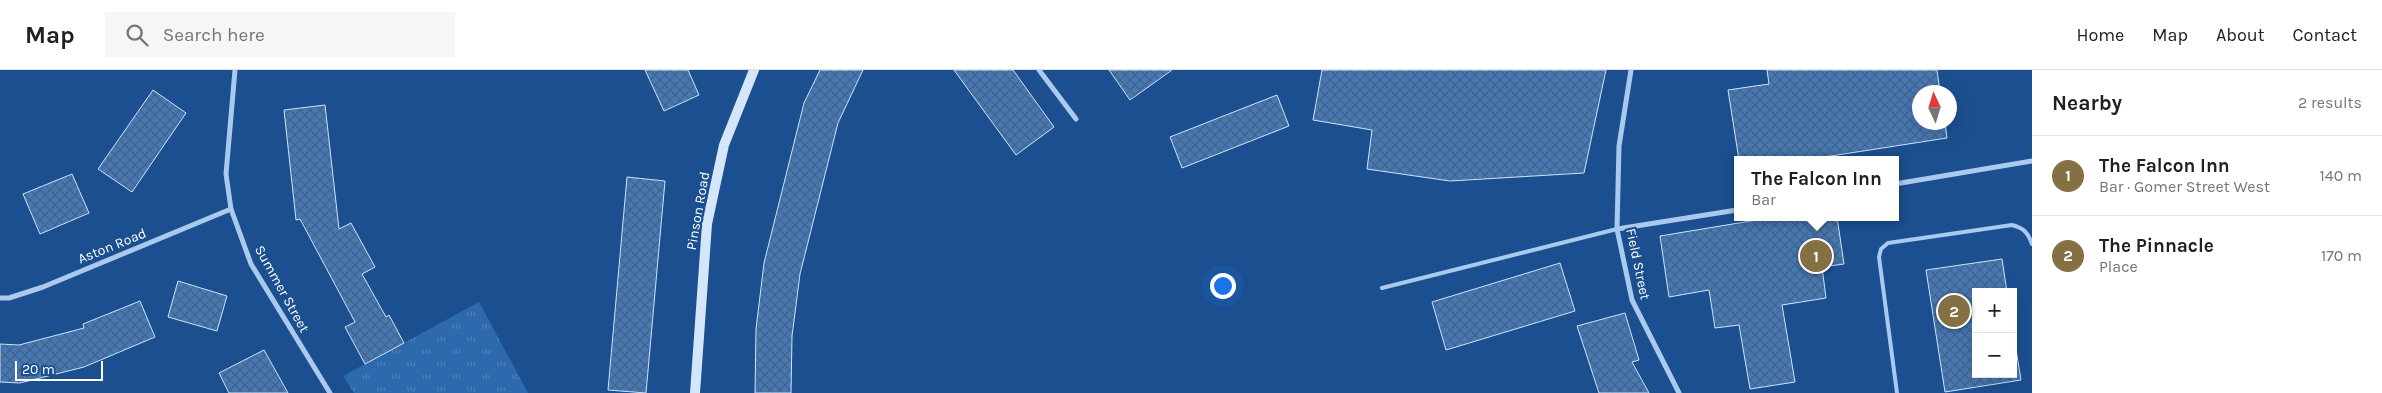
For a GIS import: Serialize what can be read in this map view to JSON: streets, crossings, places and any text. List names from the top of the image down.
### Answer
{
  "streets": {
    "main road": ["Pinson Road"],
    "street": ["Aston Road", "Field Street", "Summer Street"]
  },
  "crossings": [
    ["Aston Road", "Summer Street"]
  ],
  "scale_bar": "20 m",
  "north": "top",
  "page": {
    "header": "Map",
    "search": "Search here",
    "nav": [
      "Home",
      "Map",
      "About",
      "Contact"
    ],
    "heading": ["Nearby", "2 results"],
    "list": [
      {
        "mark": "1",
        "name": "The Falcon Inn",
        "note": "Bar · Gomer Street West",
        "value": "140 m"
      },
      {
        "mark": "2",
        "name": "The Pinnacle",
        "note": "Place",
        "value": "170 m"
      }
    ],
    "popup": ["The Falcon Inn", "Bar"],
    "pins": ["1", "2"],
    "map_buttons": ["+", "−"],
    "scale": "20 m"
  }
}
